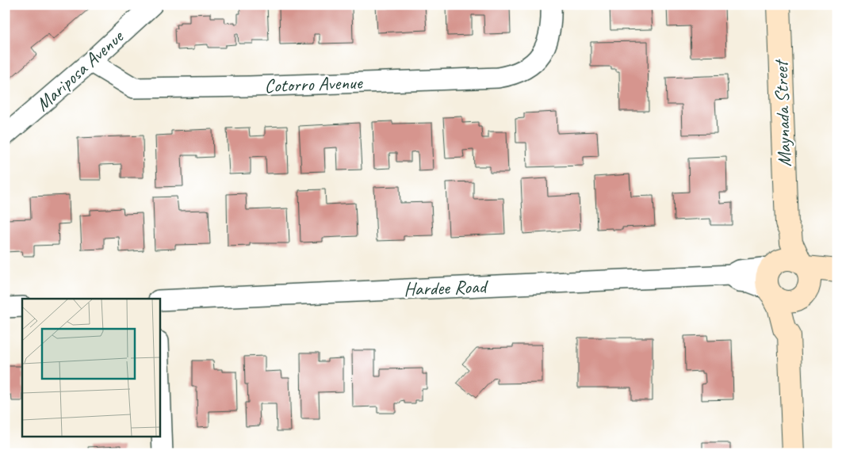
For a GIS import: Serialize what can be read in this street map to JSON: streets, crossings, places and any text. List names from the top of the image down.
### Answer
{
  "streets": {
    "street": [
      "Mariposa Avenue",
      "Cotorro Avenue",
      "Maynada Street",
      "Hardee Road"
    ]
  },
  "crossings": [
    ["Mariposa Avenue", "Cotorro Avenue"],
    ["Maynada Street", "Hardee Road"]
  ]
}
